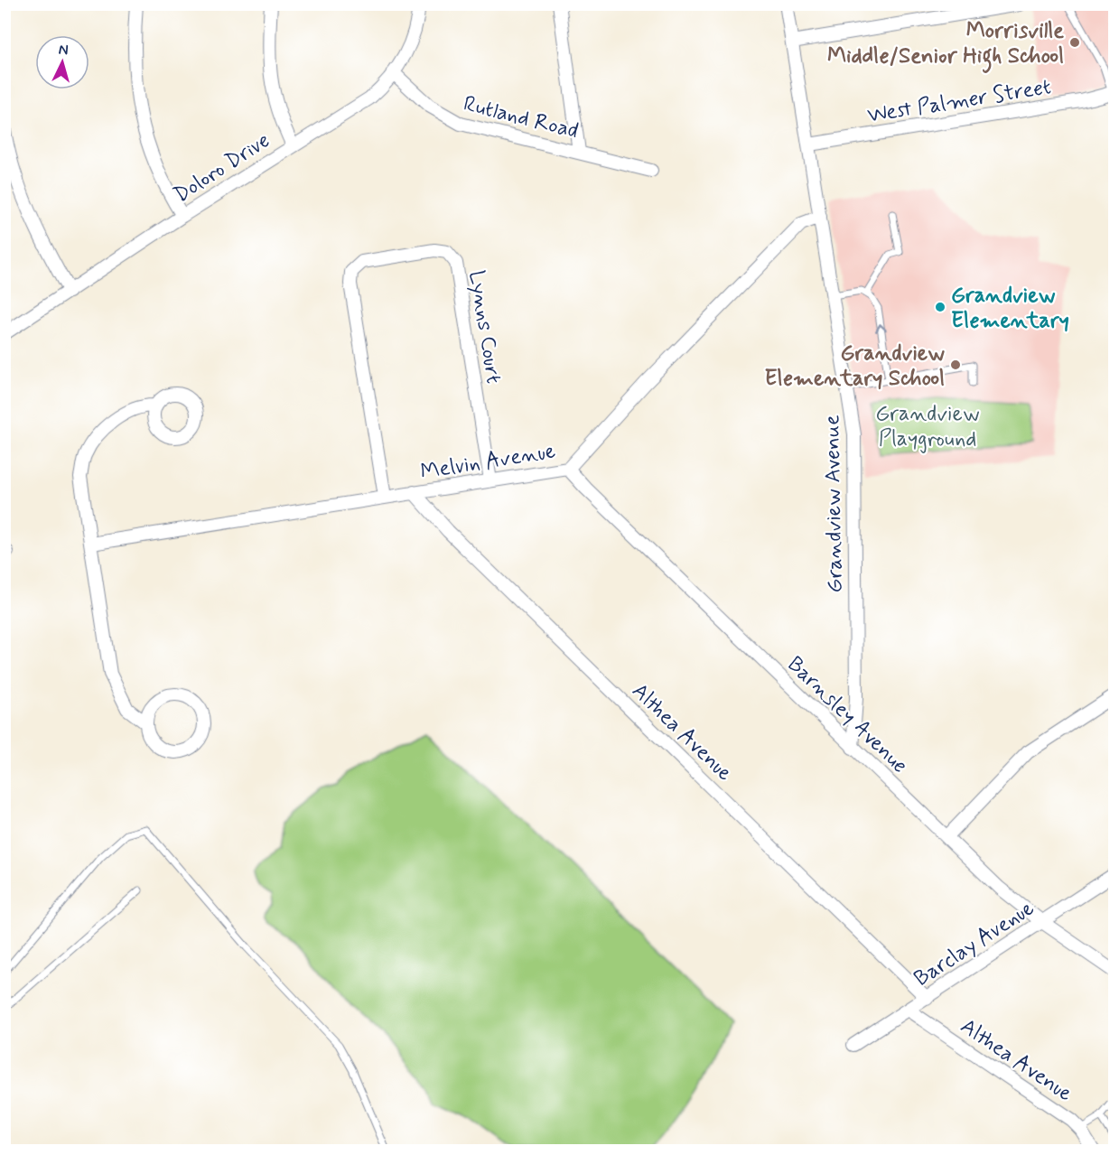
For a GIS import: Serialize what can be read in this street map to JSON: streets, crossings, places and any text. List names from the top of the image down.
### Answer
{
  "streets": {
    "street": [
      "West Palmer Street",
      "Rutland Road",
      "Doloro Drive",
      "Lynns Court",
      "Melvin Avenue",
      "Grandview Avenue",
      "Barnsley Avenue",
      "Althea Avenue",
      "Barclay Avenue"
    ]
  },
  "crossings": [
    ["West Palmer Street", "Grandview Avenue"],
    ["Rutland Road", "Doloro Drive"],
    ["Lynns Court", "Melvin Avenue"],
    ["Melvin Avenue", "Grandview Avenue"],
    ["Melvin Avenue", "Barnsley Avenue"],
    ["Melvin Avenue", "Althea Avenue"],
    ["Grandview Avenue", "Barnsley Avenue"],
    ["Barnsley Avenue", "Barclay Avenue"],
    ["Althea Avenue", "Barclay Avenue"]
  ],
  "parks": ["Grandview Playground"],
  "places": ["Morrisville Middle/Senior High School", "Grandview Elementary", "Grandview Elementary School"],
  "north": "top"
}
